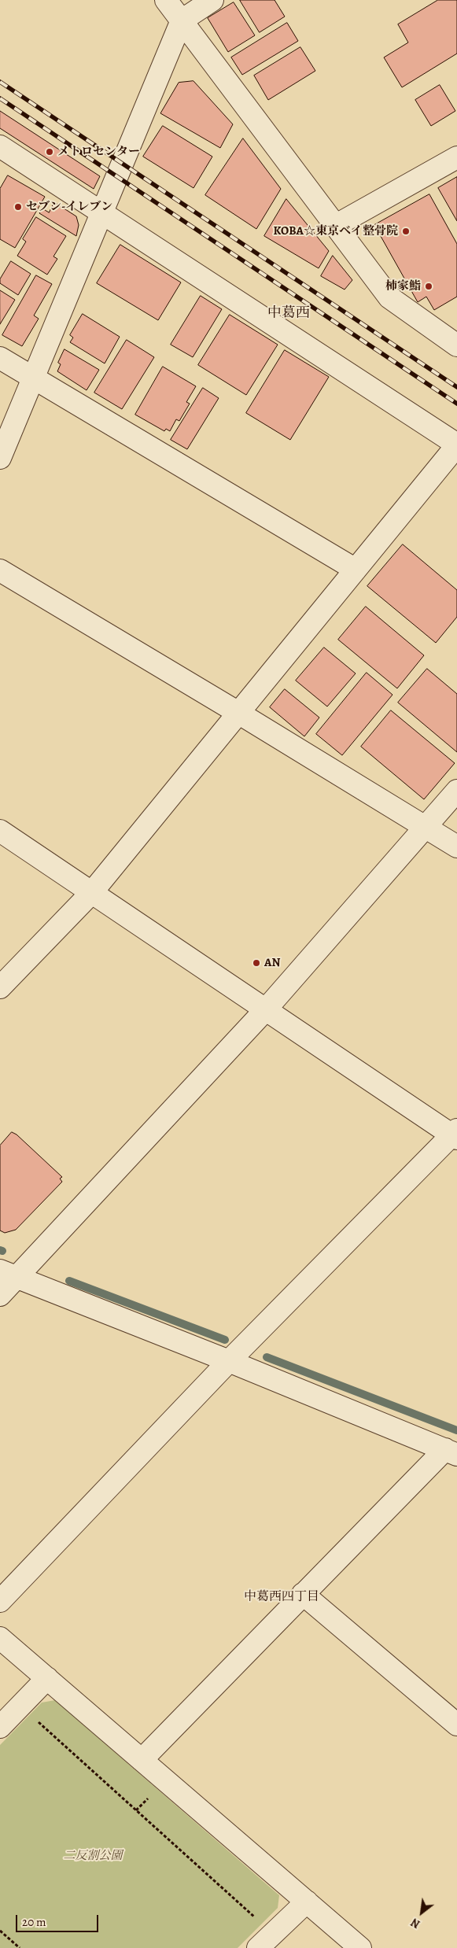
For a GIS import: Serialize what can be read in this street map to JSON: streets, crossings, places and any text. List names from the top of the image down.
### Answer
{
  "districts": ["中葛西", "中葛西四丁目"],
  "parks": ["二反割公園"],
  "places": [
    "メトロセンター",
    "セブン-イレブン",
    "KOBA☆東京ベイ整骨院",
    "柿家鮨",
    "AN"
  ],
  "scale_bar": "20 m",
  "north": "bottom left"
}
